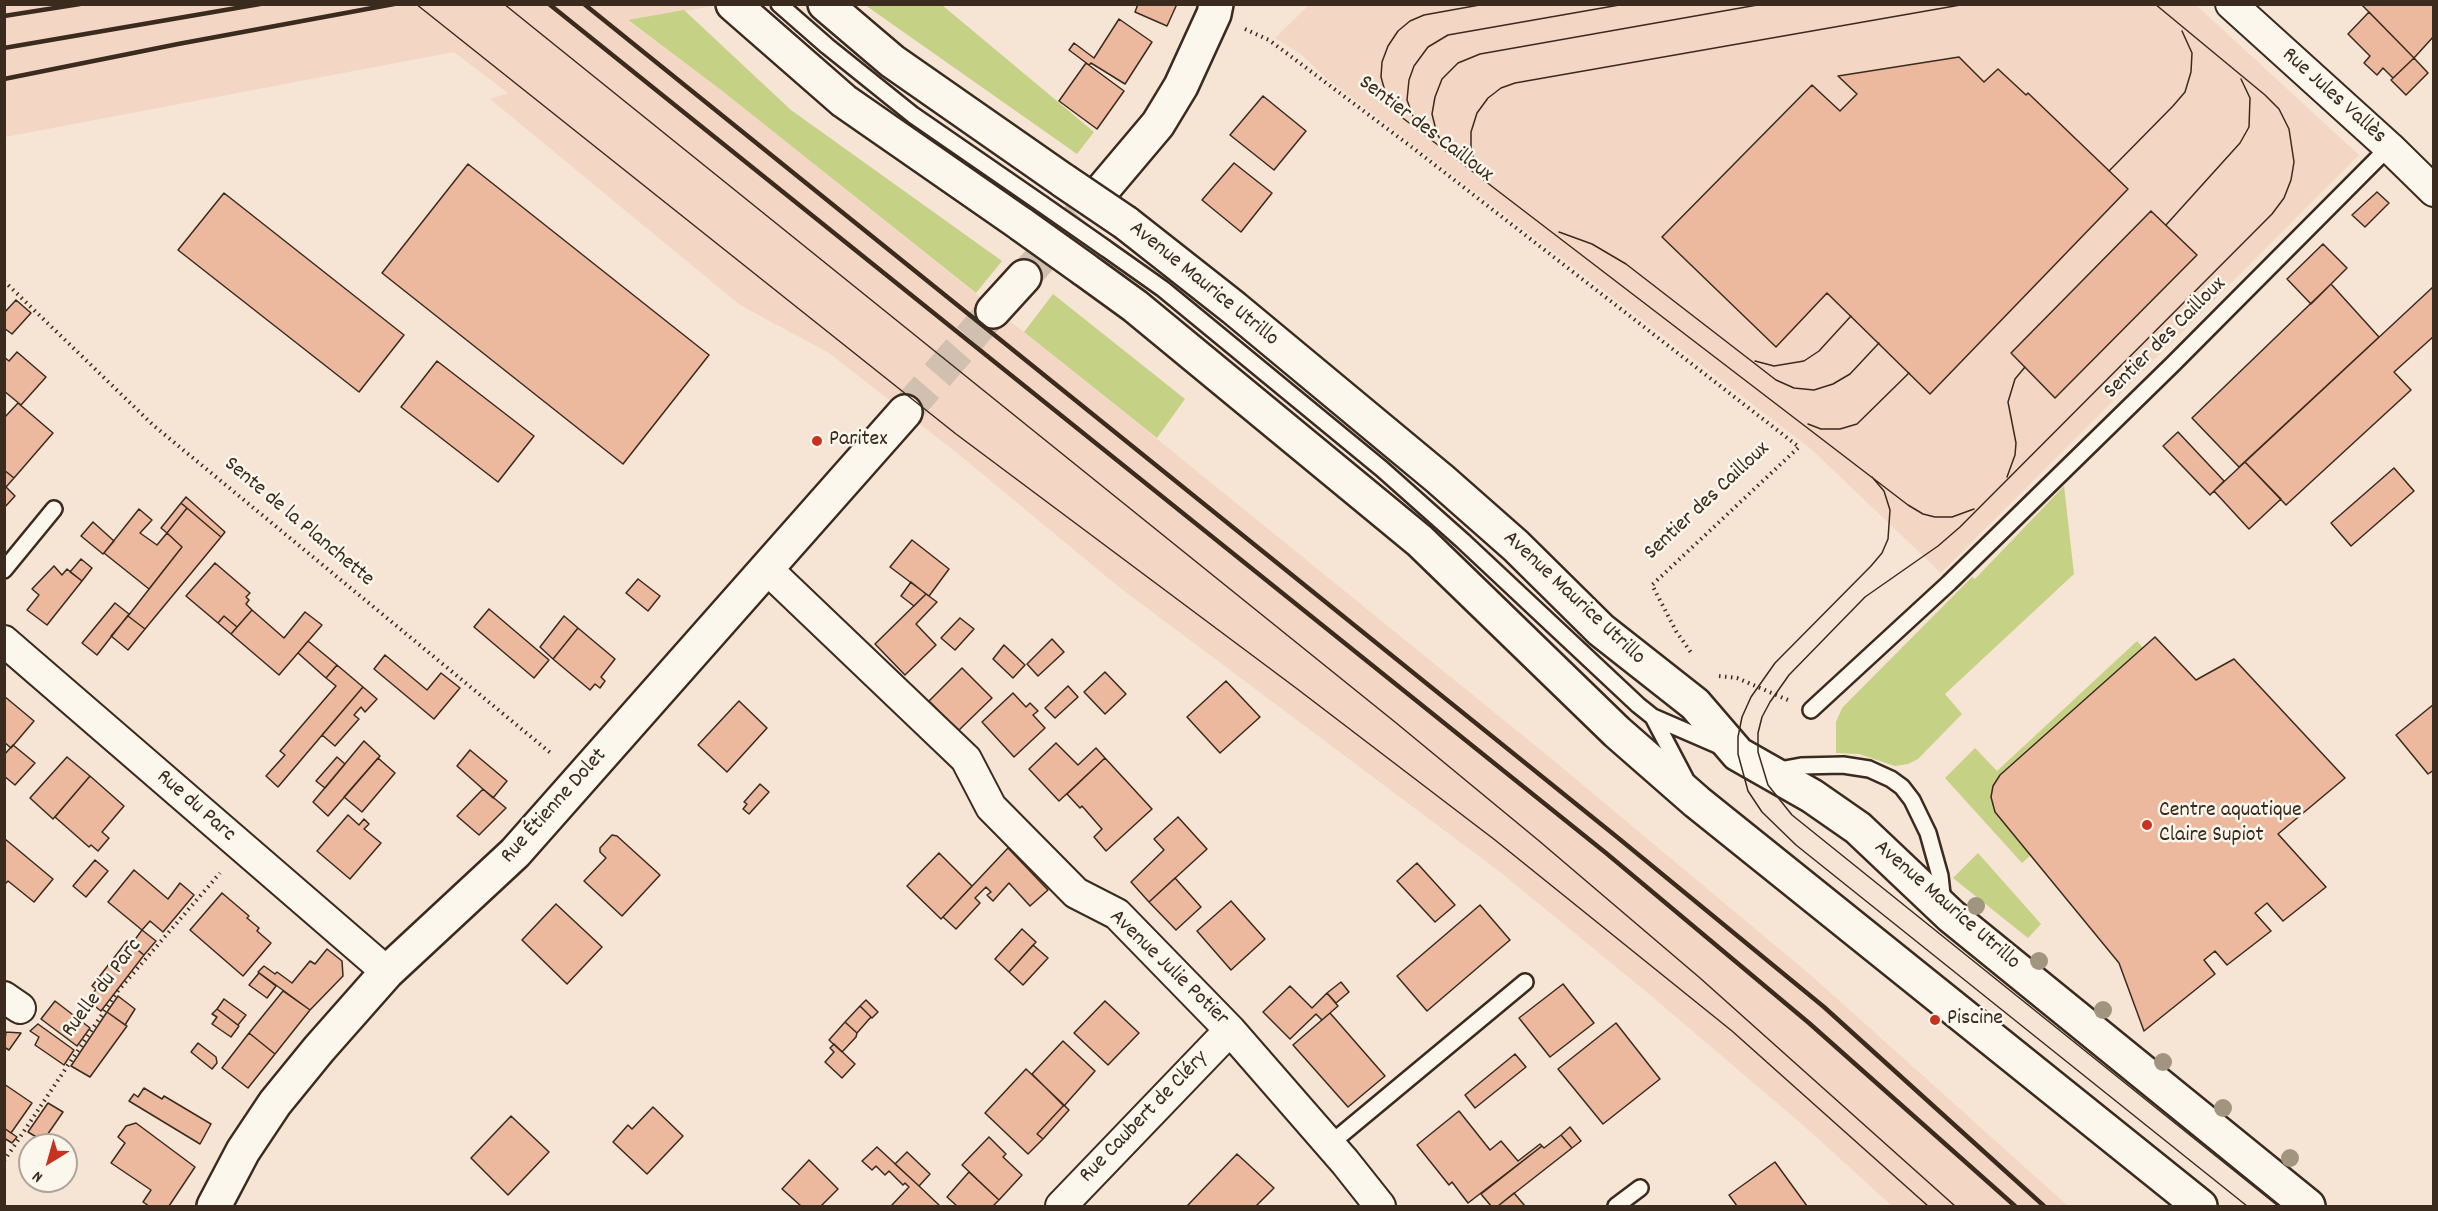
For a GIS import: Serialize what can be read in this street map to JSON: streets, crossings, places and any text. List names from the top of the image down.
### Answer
{
  "streets": {
    "street": [
      "Rue Jules Vallès",
      "Avenue Maurice Utrillo",
      "Rue du Parc",
      "Rue Étienne Dolet",
      "Avenue Julie Potier",
      "Rue Caubert de Cléry"
    ],
    "lane": ["Sentier des Cailloux"],
    "path": ["Sente de la Planchette", "Ruelle du Parc"]
  },
  "crossings": [
    ["Rue Jules Vallès", "Sentier des Cailloux"],
    ["Sente de la Planchette", "Rue Étienne Dolet"],
    ["Rue du Parc", "Rue Étienne Dolet"],
    ["Rue du Parc", "Ruelle du Parc"],
    ["Rue Étienne Dolet", "Avenue Julie Potier"],
    ["Avenue Julie Potier", "Rue Caubert de Cléry"]
  ],
  "places": ["Paritex", "Centre aquatique Claire Supiot", "Piscine"],
  "north": "bottom left"
}
